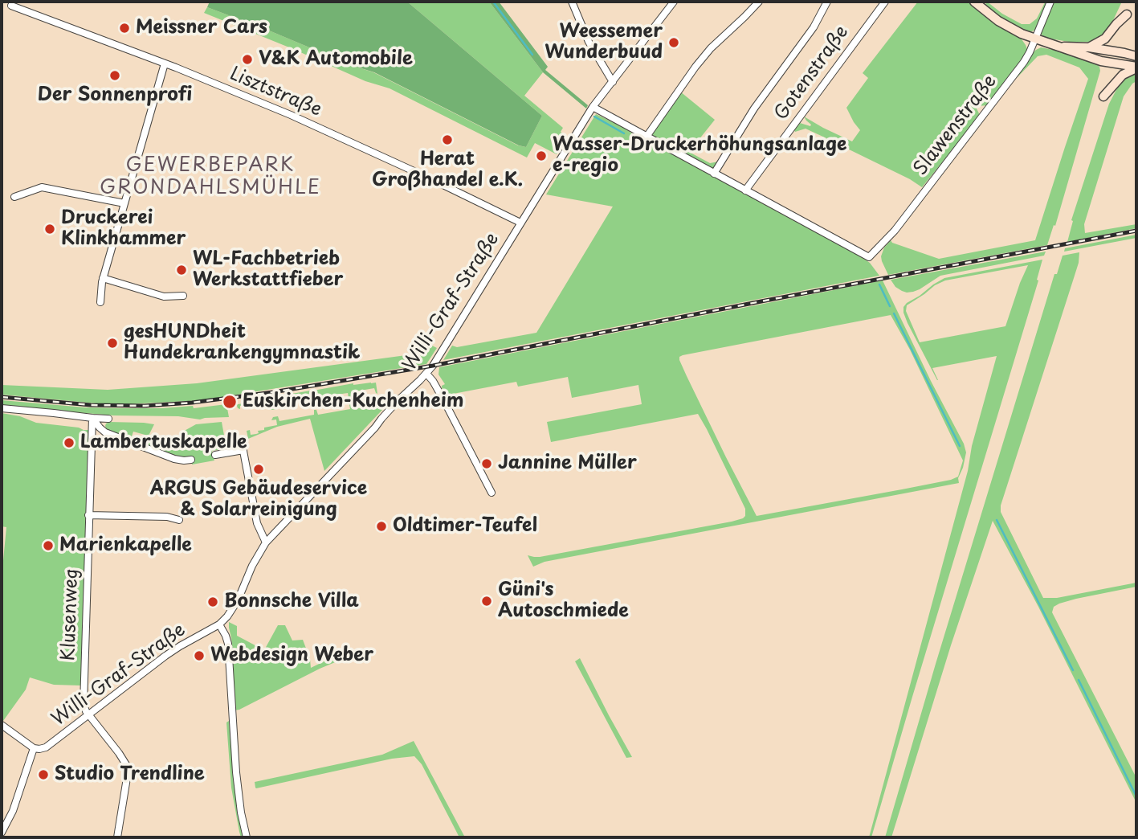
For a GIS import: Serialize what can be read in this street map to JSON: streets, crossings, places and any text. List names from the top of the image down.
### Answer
{
  "streets": {
    "street": [
      "Gotenstraße",
      "Lisztstraße",
      "Slawenstraße",
      "Willi-Graf-Straße",
      "Klusenweg"
    ]
  },
  "crossings": [
    ["Gotenstraße", "Slawenstraße"],
    ["Lisztstraße", "Willi-Graf-Straße"],
    ["Willi-Graf-Straße", "Klusenweg"]
  ],
  "districts": ["GEWERBEPARK GRONDAHLSMÜHLE"],
  "places": [
    "Meissner Cars",
    "Weessemer Wunderbuud",
    "V&K Automobile",
    "Der Sonnenprofi",
    "Herat Großhandel e.K.",
    "Wasser-Druckerhöhungsanlage e-regio",
    "Druckerei Klinkhammer",
    "WL-Fachbetrieb Werkstattfieber",
    "gesHUNDheit Hundekrankengymnastik",
    "Euskirchen-Kuchenheim",
    "Lambertuskapelle",
    "Jannine Müller",
    "ARGUS Gebäudeservice & Solarreinigung",
    "Oldtimer-Teufel",
    "Marienkapelle",
    "Güni's Autoschmiede",
    "Bonnsche Villa",
    "Webdesign Weber",
    "Studio Trendline"
  ]
}
